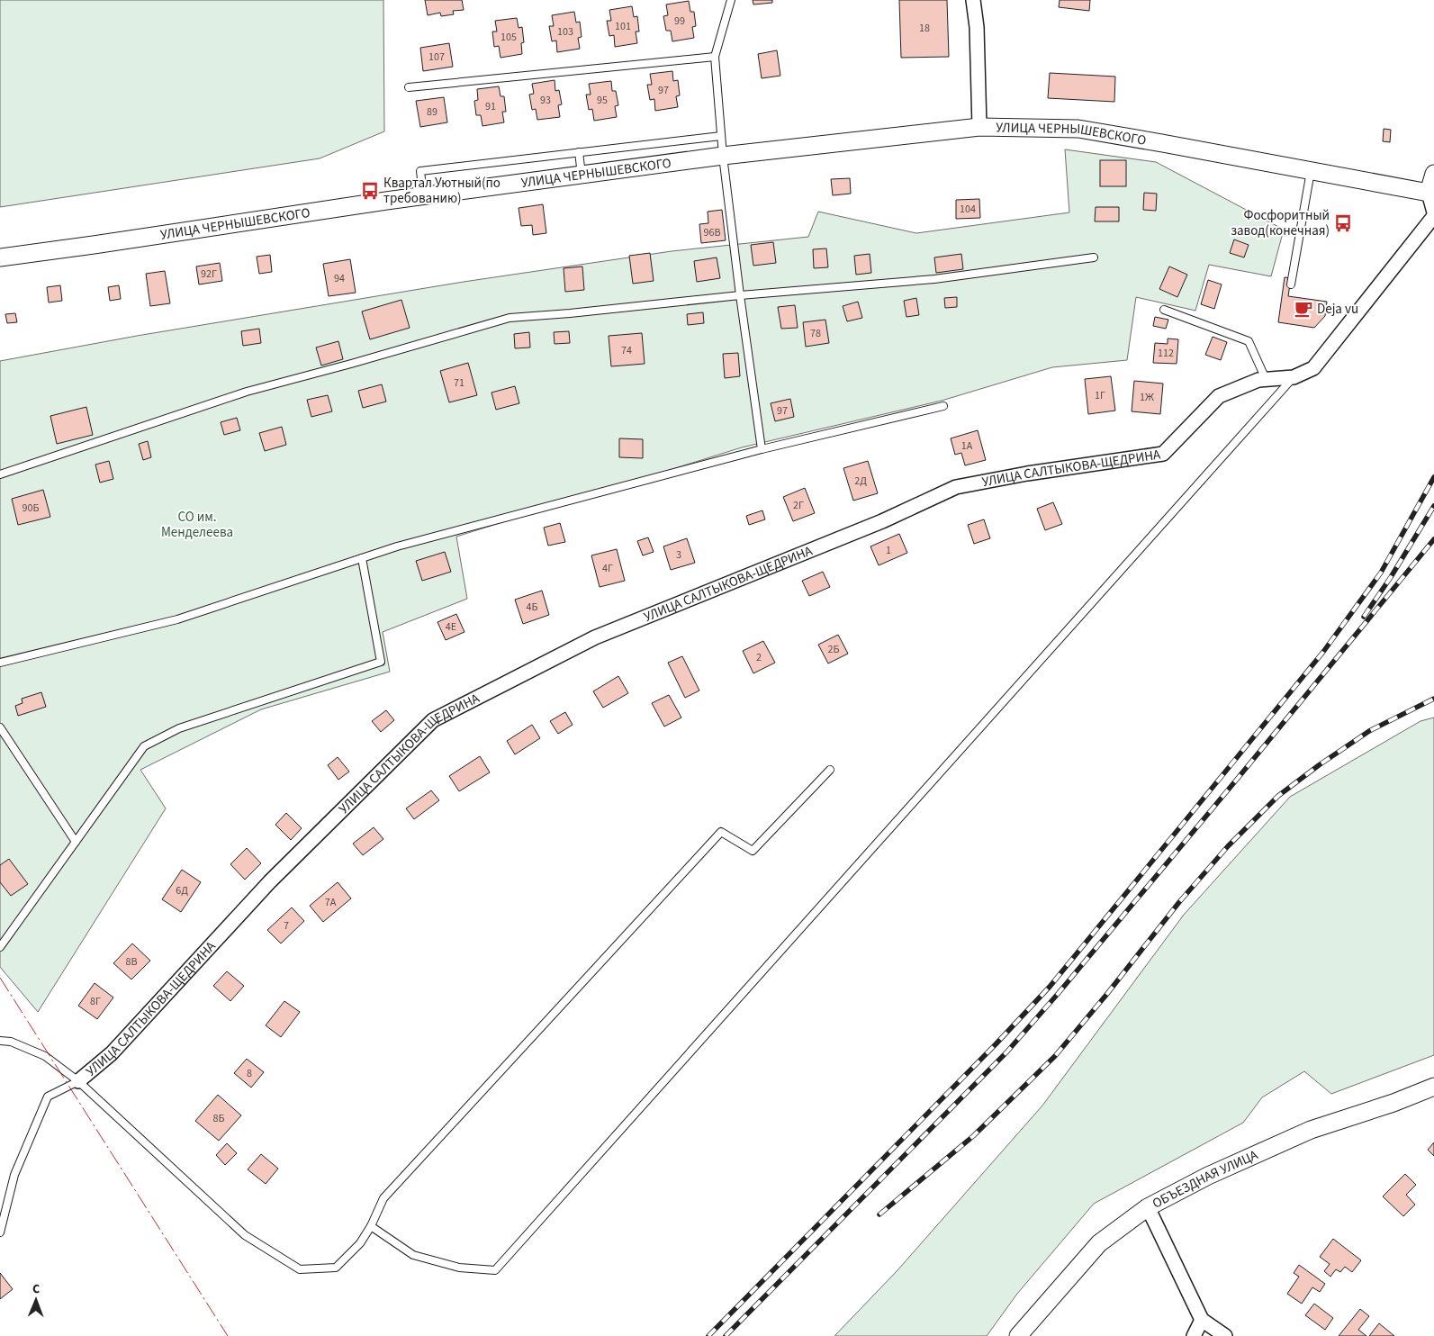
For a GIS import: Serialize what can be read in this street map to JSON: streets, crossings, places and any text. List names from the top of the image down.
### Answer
{
  "streets": {
    "street": ["УЛИЦА ЧЕРНЫШЕВСКОГО", "УЛИЦА САЛТЫКОВА-ЩЕДРИНА", "ОБЪЕЗДНАЯ УЛИЦА"]
  },
  "parks": ["СО им. Менделеева"],
  "places": {
    "bus stop": ["Квартал Уютный(по требованию)", "Фосфоритный завод(конечная)"],
    "cafe": ["Deja vu"]
  },
  "house_numbers": [
    "99",
    "101",
    "18",
    "103",
    "105",
    "107",
    "97",
    "93",
    "95",
    "91",
    "89",
    "104",
    "96В",
    "92Г",
    "94",
    "78",
    "74",
    "112",
    "71",
    "1Г",
    "1Ж",
    "97",
    "1А",
    "2Д",
    "2Г",
    "90Б",
    "1",
    "3",
    "4Г",
    "4Б",
    "4Е",
    "2Б",
    "2",
    "6Д",
    "7А",
    "7",
    "8В",
    "8Г",
    "8",
    "8Б"
  ],
  "north": "top"
}
